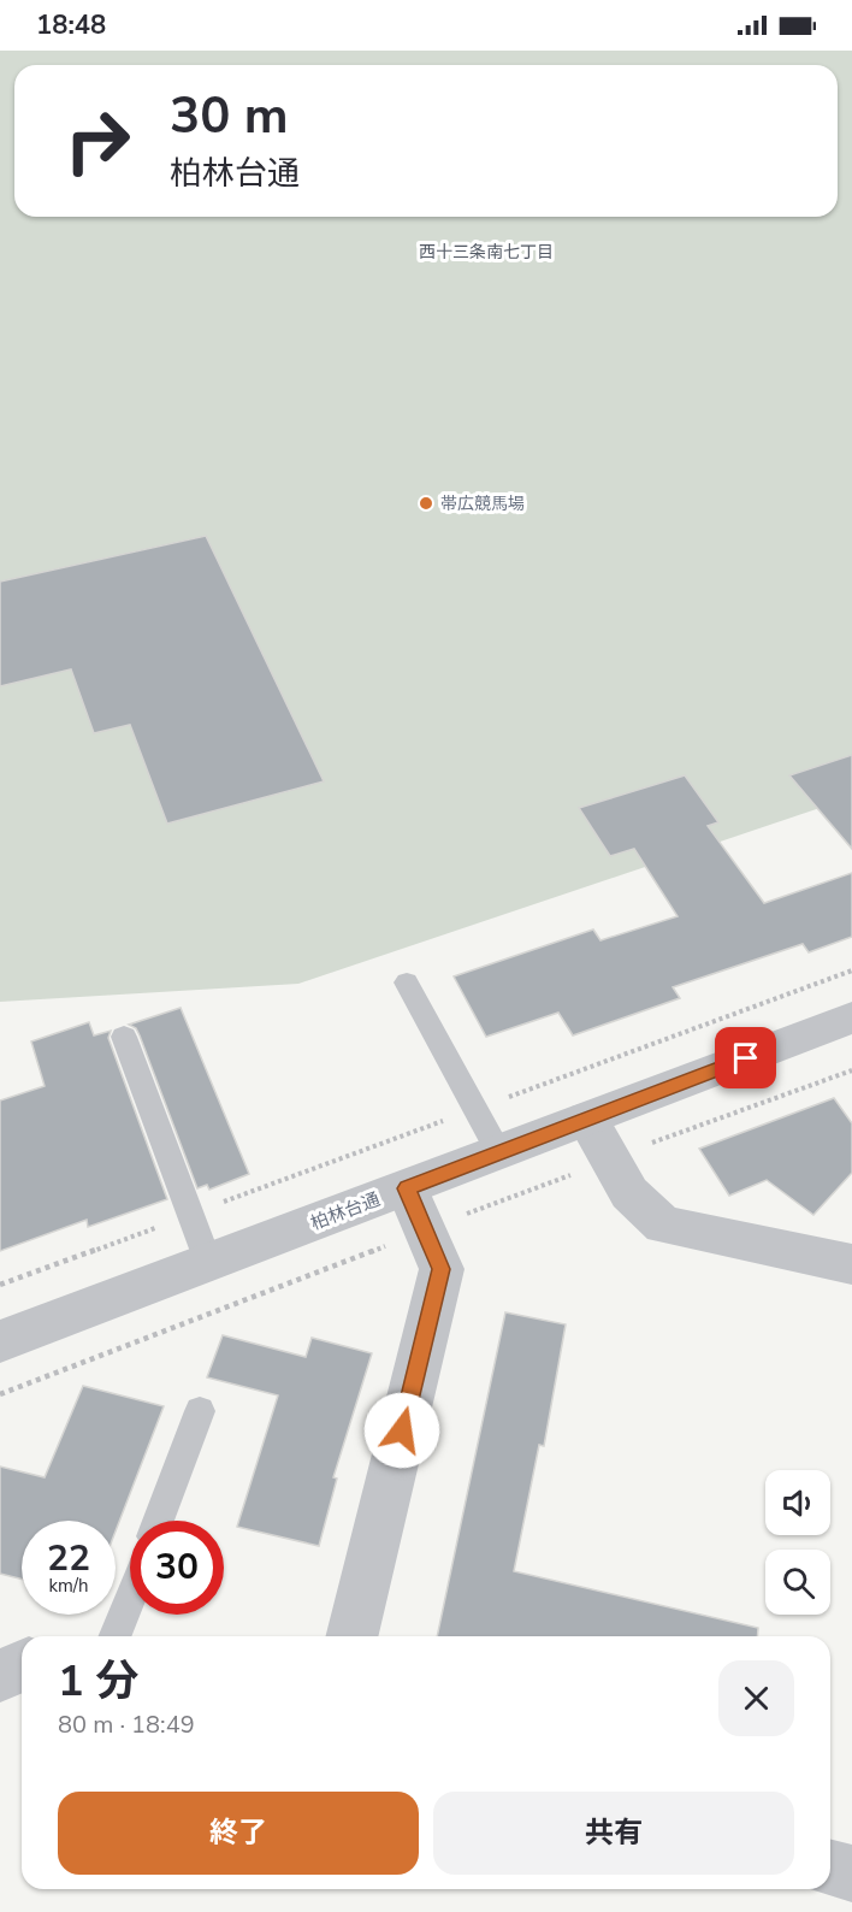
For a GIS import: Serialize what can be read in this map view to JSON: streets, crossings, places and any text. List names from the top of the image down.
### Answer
{
  "streets": {
    "street": ["柏林台通"]
  },
  "districts": ["西十三条南七丁目"],
  "places": ["帯広競馬場"],
  "page": {
    "status": "18:48",
    "turn": ["30 m", "柏林台通"],
    "speed": "22 km/h",
    "limit": "30",
    "heading": ["1 分", "80 m · 18:49"],
    "buttons": ["終了", "共有"]
  }
}
